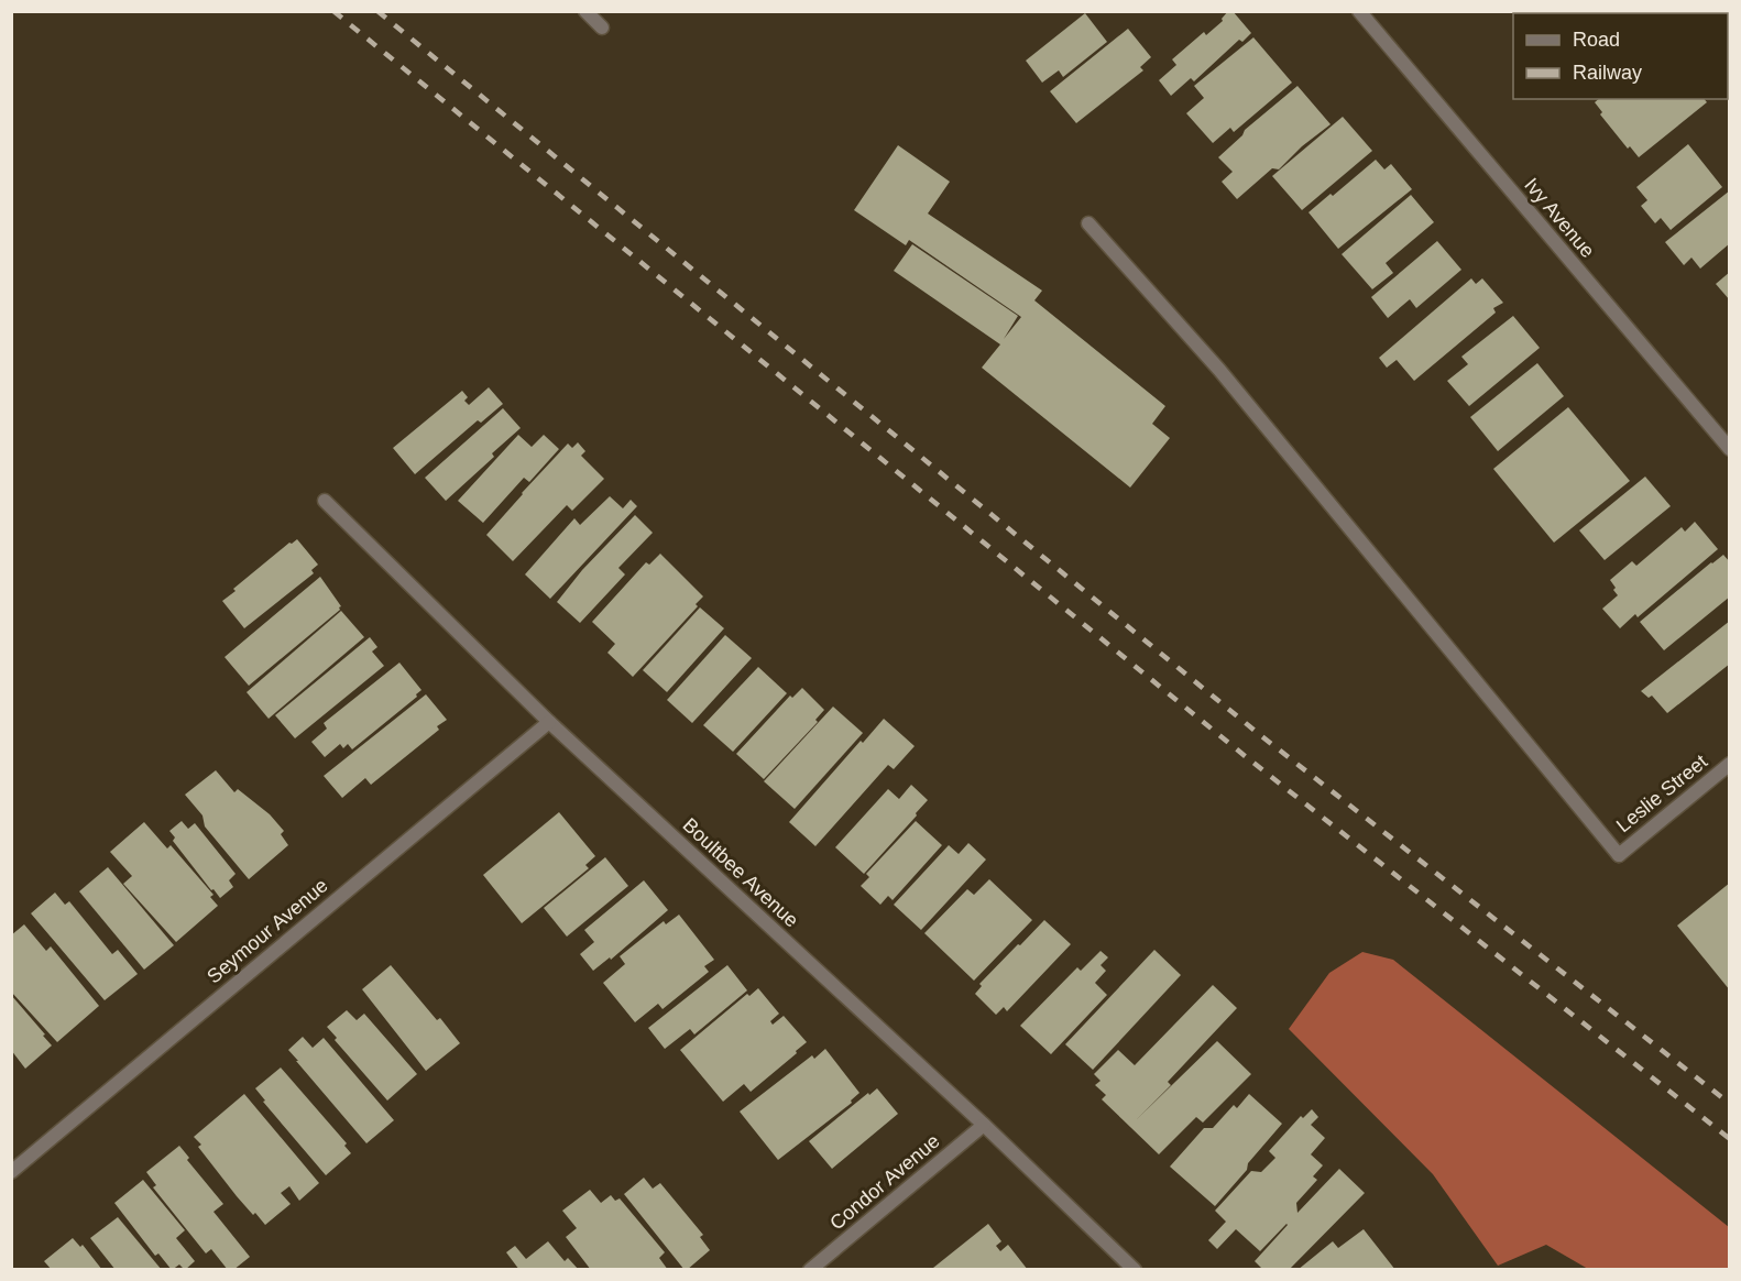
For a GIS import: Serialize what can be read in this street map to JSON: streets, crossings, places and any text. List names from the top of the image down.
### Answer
{
  "streets": {
    "street": [
      "Ivy Avenue",
      "Leslie Street",
      "Boultbee Avenue",
      "Seymour Avenue",
      "Condor Avenue"
    ]
  },
  "crossings": [
    ["Boultbee Avenue", "Seymour Avenue"],
    ["Boultbee Avenue", "Condor Avenue"]
  ],
  "legend": ["Road", "Railway"]
}
